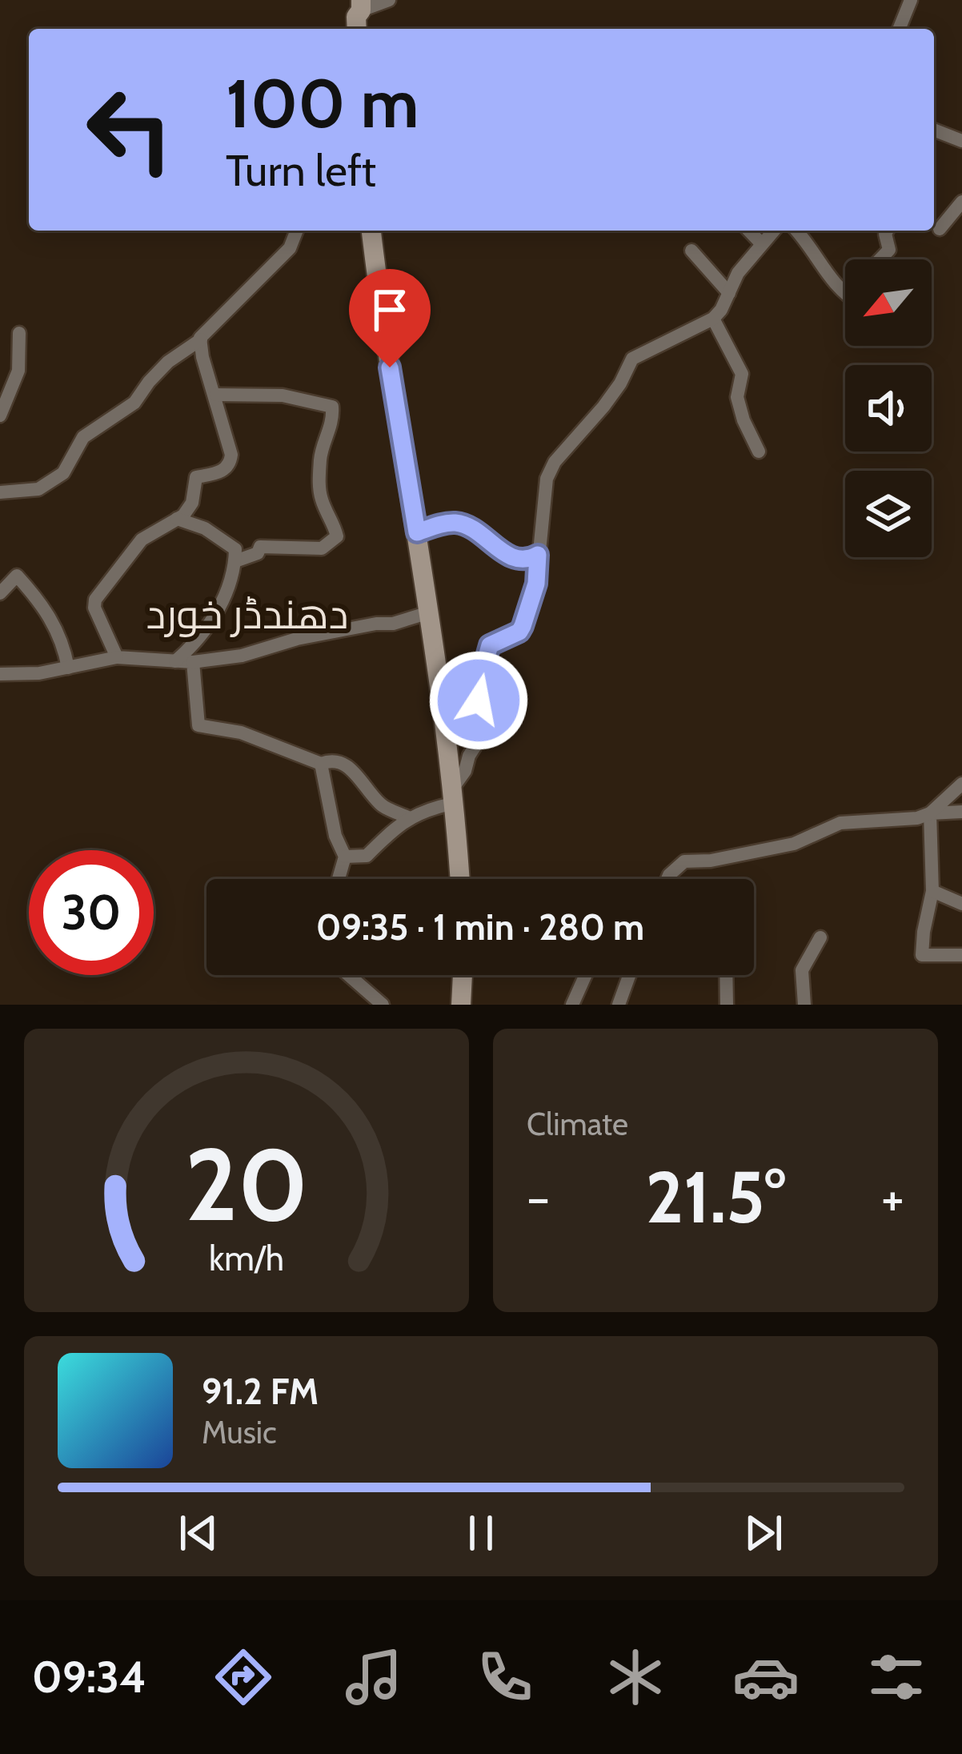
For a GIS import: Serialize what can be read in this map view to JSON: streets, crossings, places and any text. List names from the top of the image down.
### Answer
{
  "districts": ["دھندڈر خورد"],
  "north": "bottom left",
  "page": {
    "turn": ["100 m", "Turn left"],
    "limit": "30",
    "trip": "09:35 · 1 min · 280 m",
    "tile": "Climate",
    "heat": ["−", "21.5°", "+"],
    "song": ["91.2 FM", "Music"],
    "tabs": "09:34",
    "gauge": ["20", "km/h"]
  }
}
